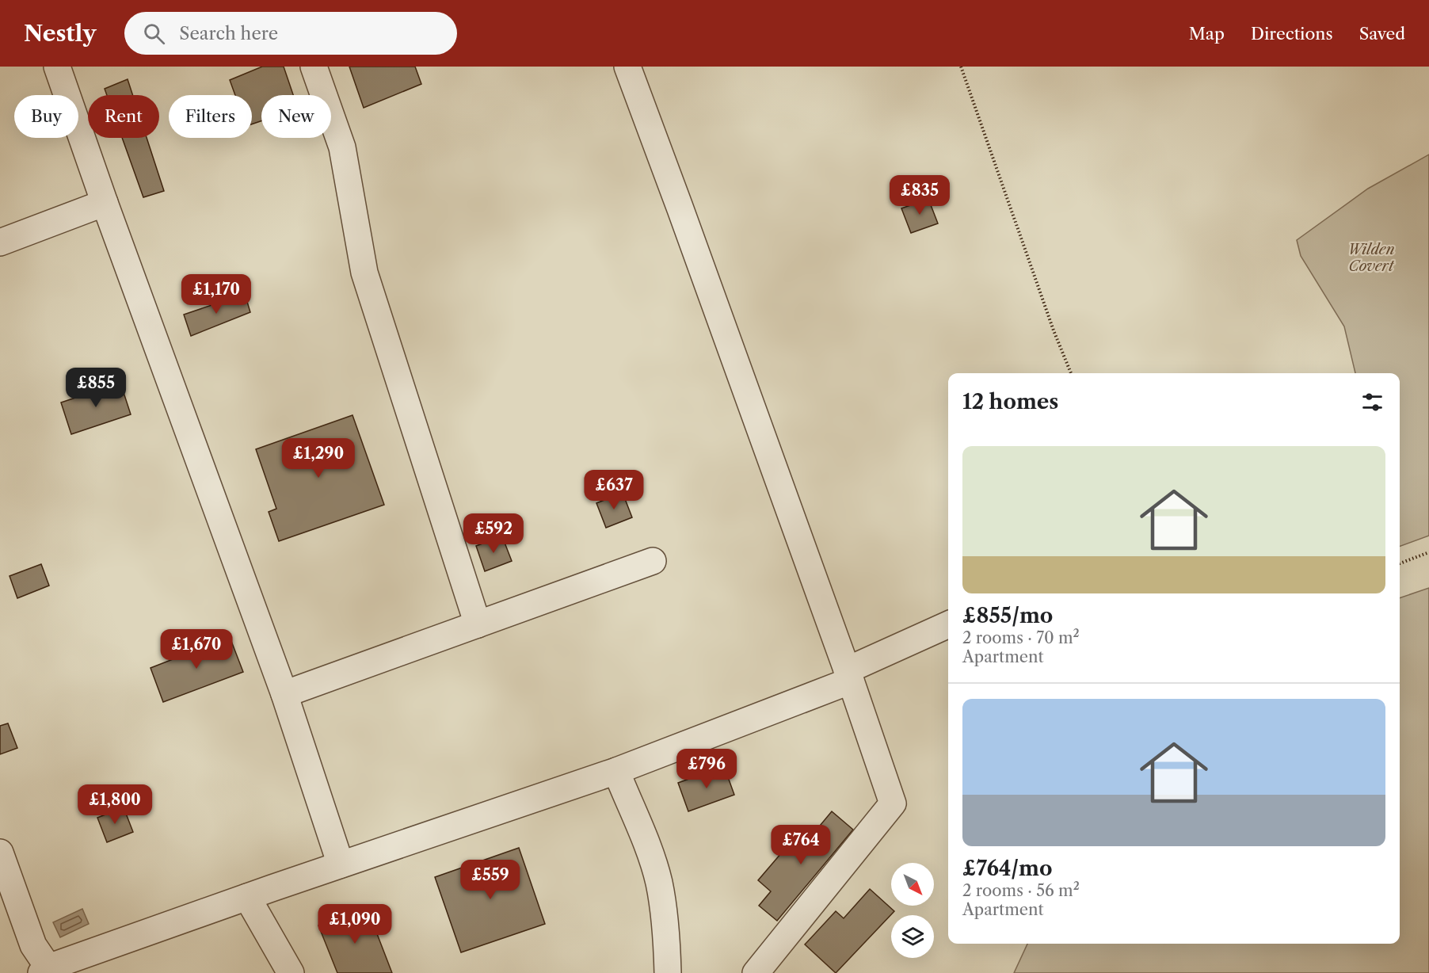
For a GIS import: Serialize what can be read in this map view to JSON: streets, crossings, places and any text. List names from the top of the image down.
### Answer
{
  "parks": ["Wilden Covert"],
  "north": "bottom right",
  "page": {
    "header": "Nestly",
    "search": "Search here",
    "nav": ["Map", "Directions", "Saved"],
    "chip": [
      "Buy",
      "Rent",
      "Filters",
      "New"
    ],
    "price": [
      "£835",
      "£1,170",
      "£855",
      "£1,290",
      "£637",
      "£592",
      "£1,670",
      "£796",
      "£1,800",
      "£764",
      "£559",
      "£1,090"
    ],
    "heading": "12 homes",
    "list": [
      {
        "name": "£855/mo",
        "note": "2 rooms · 70 m² · Apartment"
      },
      {
        "name": "£764/mo",
        "note": "2 rooms · 56 m² · Apartment"
      }
    ]
  }
}
